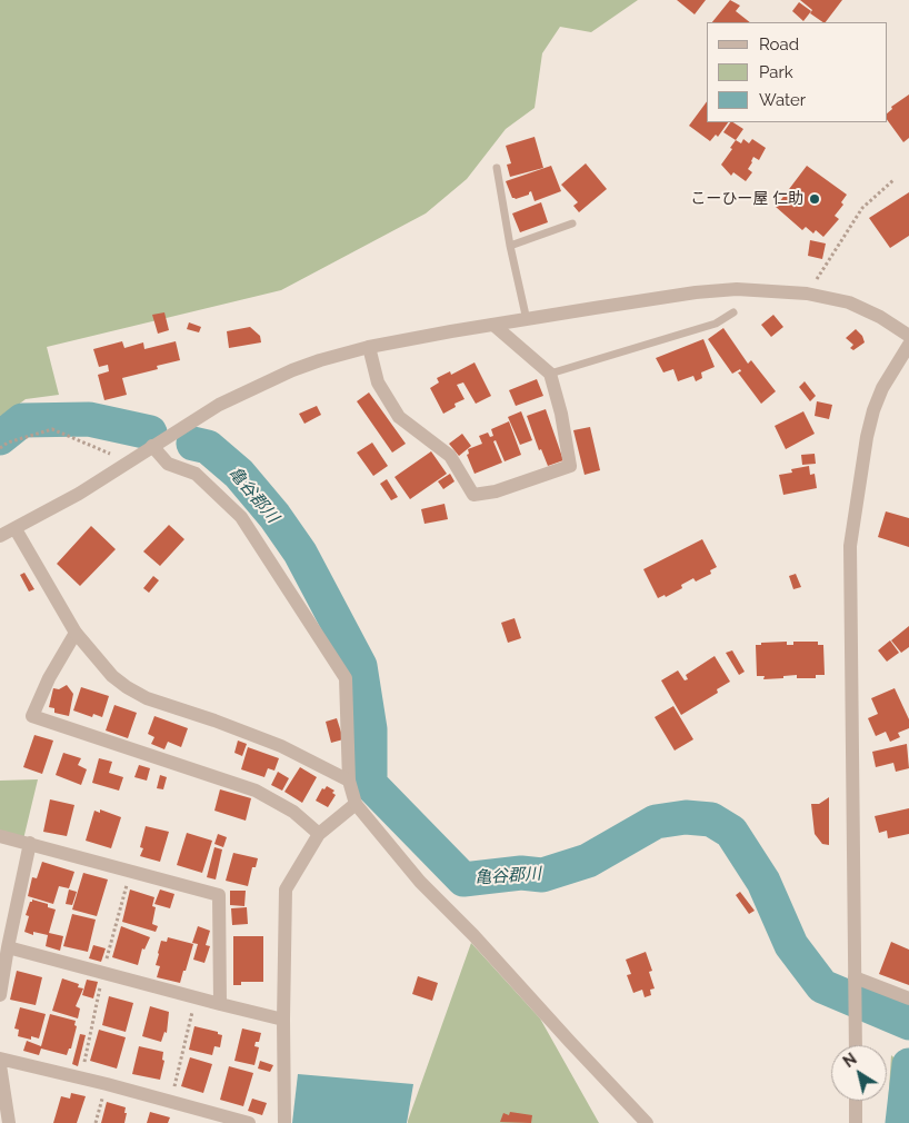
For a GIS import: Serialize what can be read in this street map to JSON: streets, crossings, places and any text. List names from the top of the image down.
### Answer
{
  "water": ["亀谷郡川"],
  "places": ["こーひー屋 仁助"],
  "legend": ["Road", "Park", "Water"],
  "north": "top left"
}
